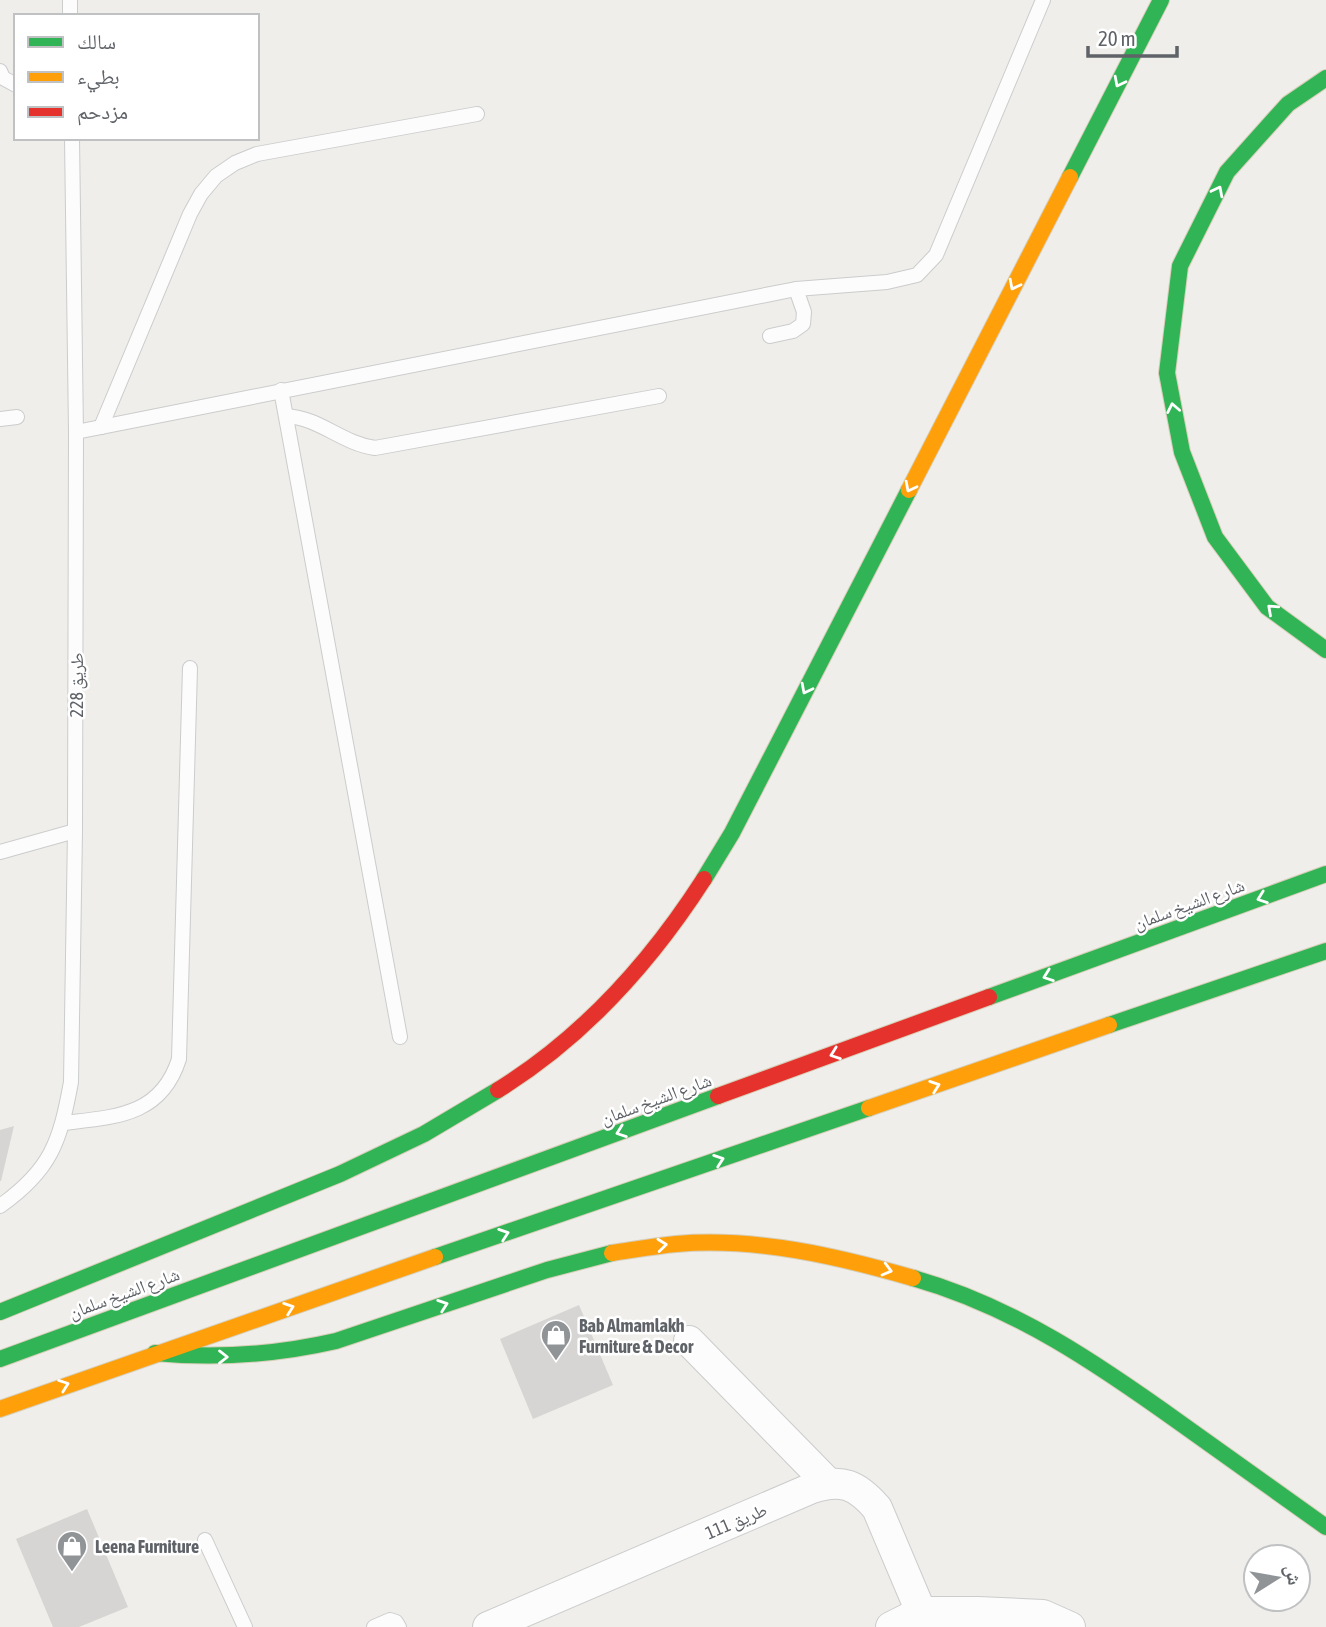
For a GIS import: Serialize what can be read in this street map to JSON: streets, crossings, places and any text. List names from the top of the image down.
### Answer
{
  "streets": {
    "main road": ["شارع الشيخ سلمان"],
    "street": ["طريق 111"],
    "lane": ["طريق 228"]
  },
  "places": {
    "shop": ["Bab Almamlakh Furniture & Decor", "Leena Furniture"]
  },
  "legend": ["سالك", "بطيء", "مزدحم"],
  "scale_bar": "20 m",
  "north": "right"
}
